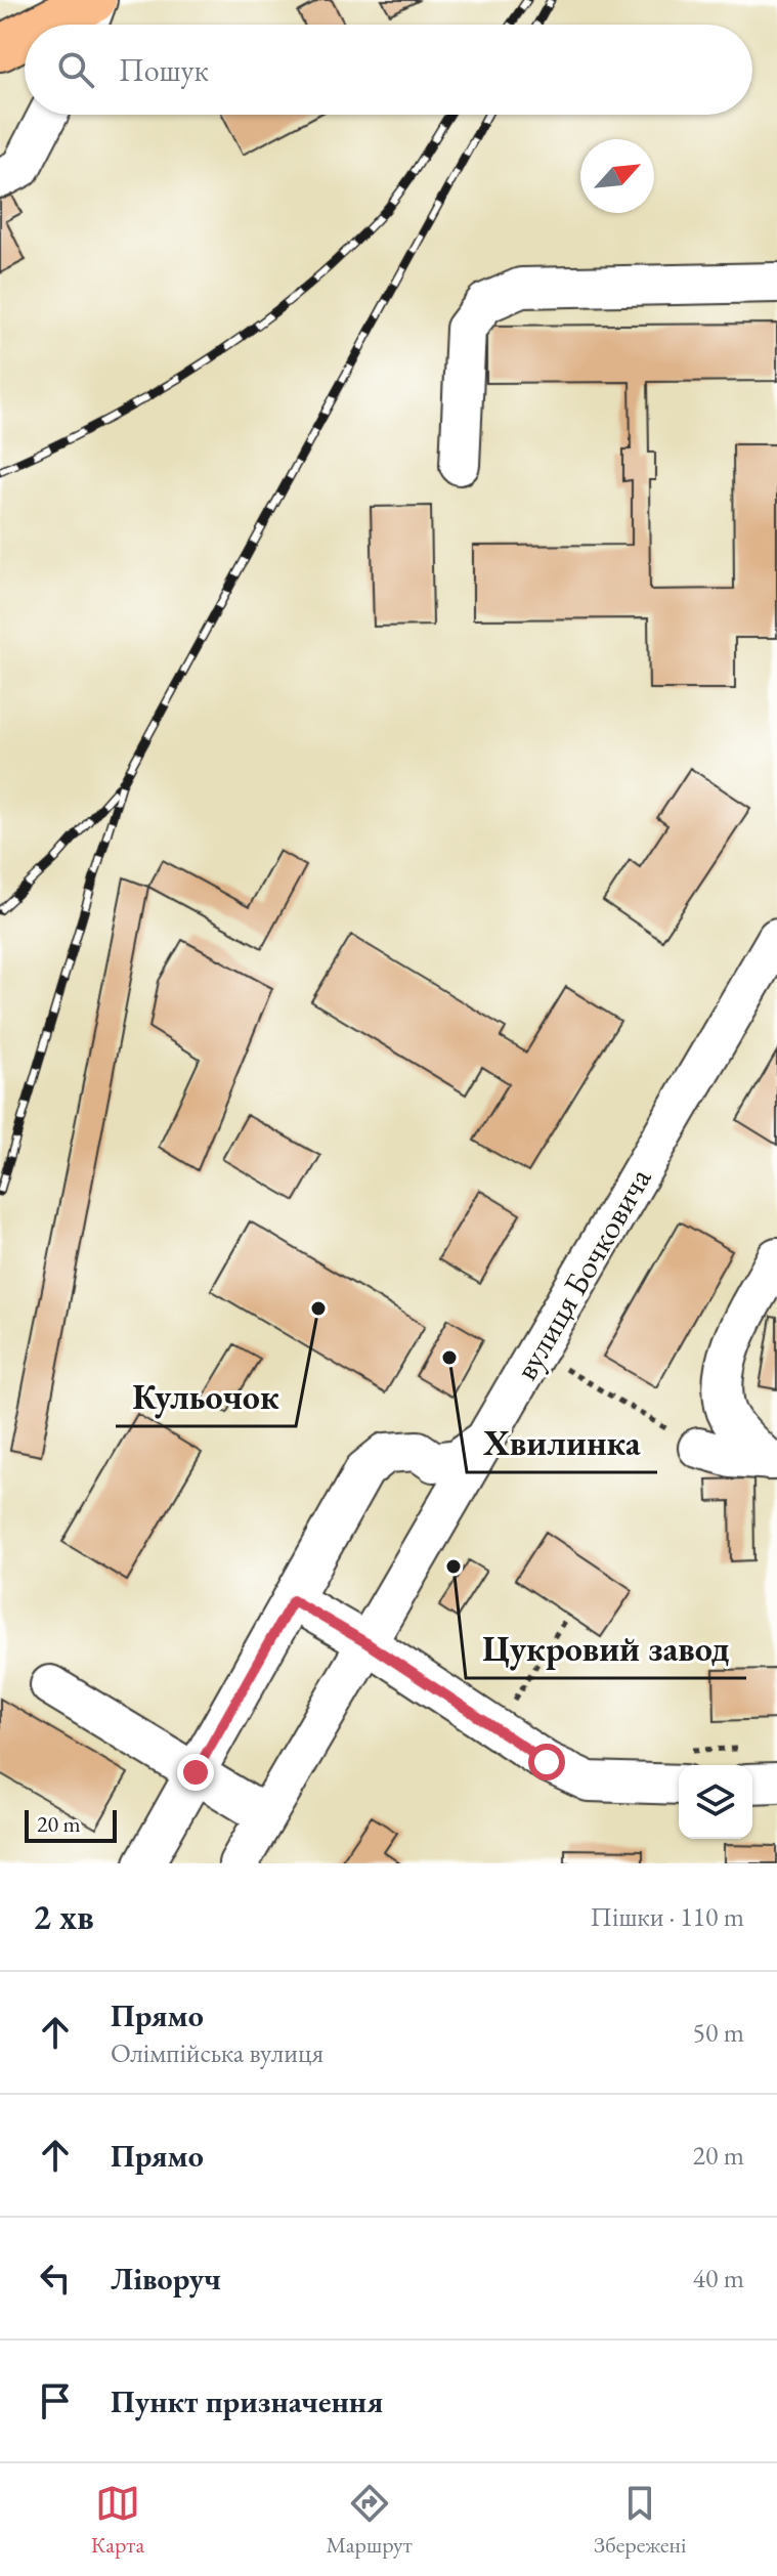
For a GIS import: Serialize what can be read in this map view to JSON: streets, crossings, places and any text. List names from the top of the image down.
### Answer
{
  "streets": {
    "street": ["вулиця Бочковича"]
  },
  "places": ["Кульочок", "Хвилинка", "Цукровий завод"],
  "scale_bar": "20 m",
  "north": "top right",
  "page": {
    "search": "Пошук",
    "scale": "20 m",
    "heading": ["2 хв", "Пішки · 110 m"],
    "list": [
      ["Прямо", "Олімпійська вулиця", "50 m"],
      ["Прямо", "20 m"],
      ["Ліворуч", "40 m"],
      "Пункт призначення"
    ],
    "nav": ["Карта", "Маршрут", "Збережені"]
  }
}
